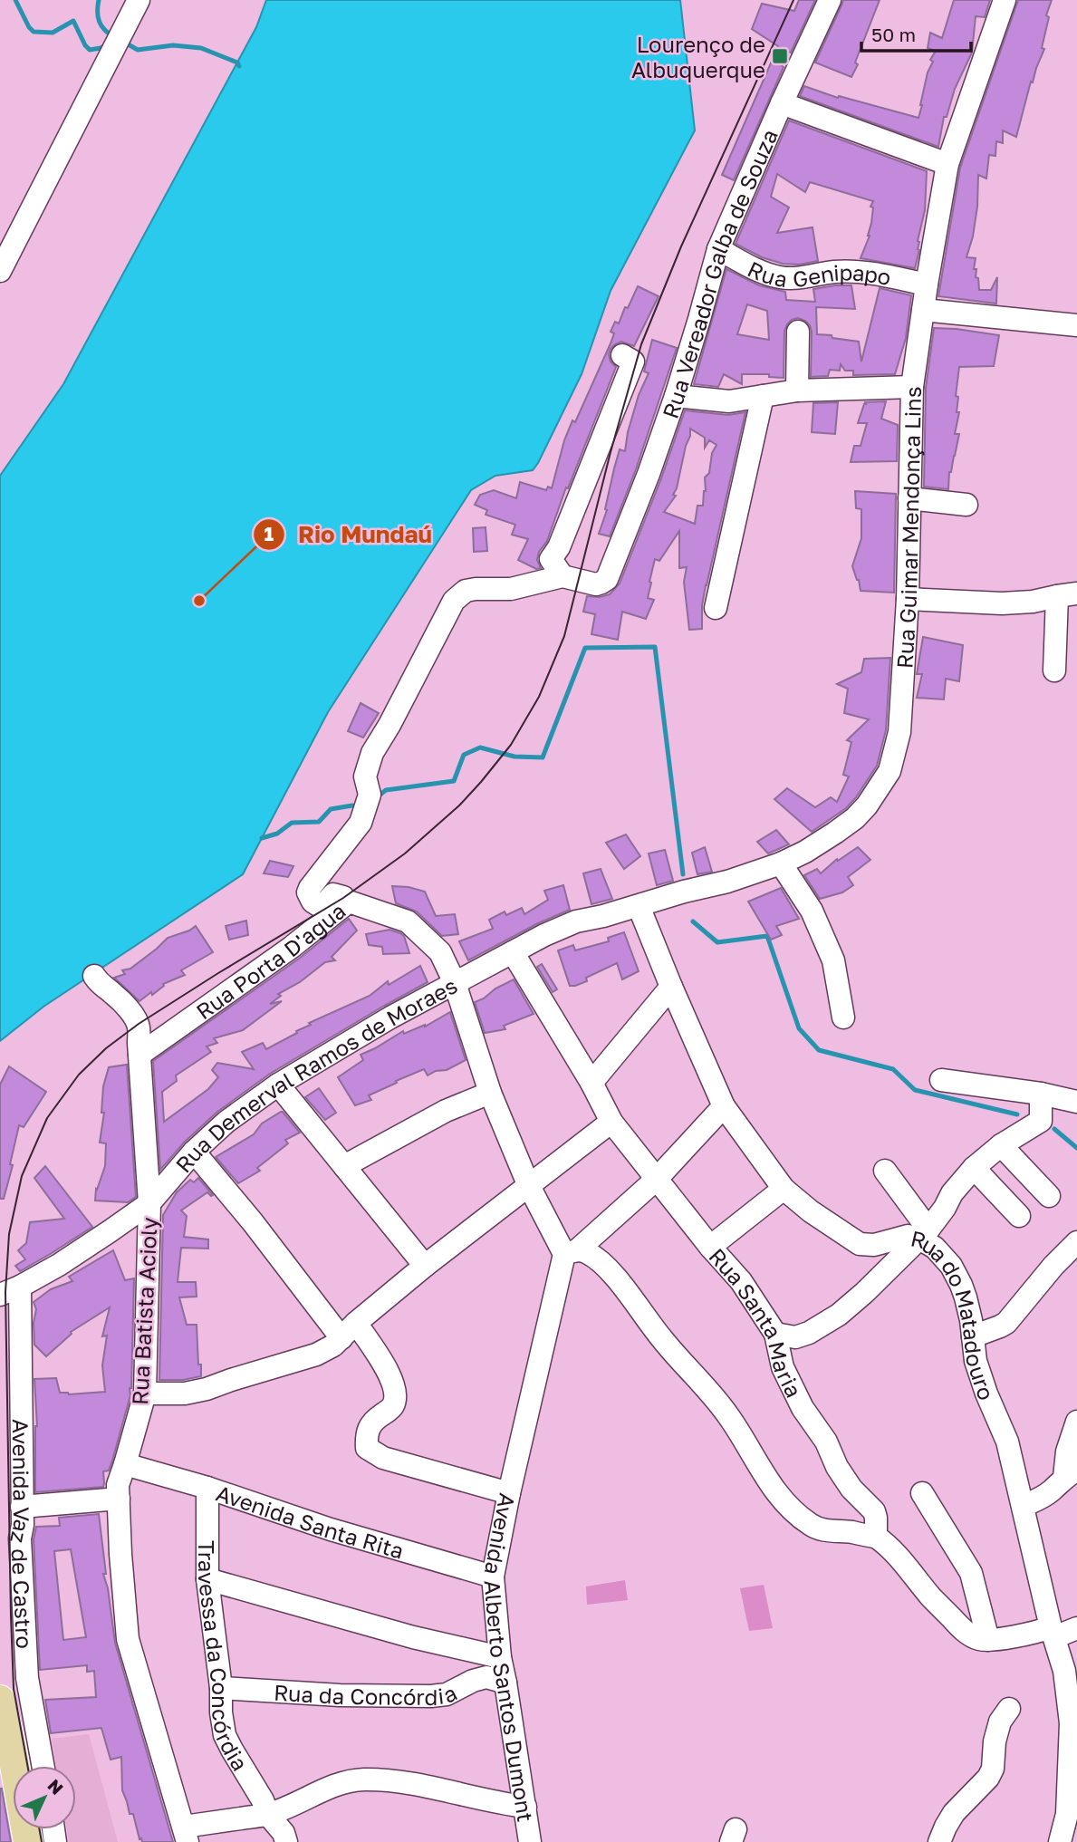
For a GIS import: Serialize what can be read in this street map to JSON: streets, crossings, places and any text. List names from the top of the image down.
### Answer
{
  "streets": {
    "street": [
      "Rua Genipapo",
      "Rua Vereador Galba de Souza",
      "Rua Guimar Mendonça Lins",
      "Rua Porta D'agua",
      "Rua Demerval Ramos de Moraes",
      "Rua Batista Acioly",
      "Rua do Matadouro",
      "Rua Santa Maria",
      "Avenida Santa Rita",
      "Avenida Vaz de Castro",
      "Travessa da Concórdia",
      "Avenida Alberto Santos Dumont",
      "Rua da Concórdia"
    ]
  },
  "crossings": [
    ["Rua Genipapo", "Rua Vereador Galba de Souza"],
    ["Rua Genipapo", "Rua Guimar Mendonça Lins"],
    ["Rua Guimar Mendonça Lins", "Rua Demerval Ramos de Moraes"],
    ["Rua Guimar Mendonça Lins", "Rua do Matadouro"],
    ["Rua Porta D'agua", "Rua Demerval Ramos de Moraes"],
    ["Rua Porta D'agua", "Rua Batista Acioly"],
    ["Rua Demerval Ramos de Moraes", "Rua Batista Acioly"],
    ["Rua Demerval Ramos de Moraes", "Rua do Matadouro"],
    ["Rua Demerval Ramos de Moraes", "Rua Santa Maria"],
    ["Rua Demerval Ramos de Moraes", "Avenida Vaz de Castro"],
    ["Rua Batista Acioly", "Avenida Santa Rita"],
    ["Avenida Santa Rita", "Travessa da Concórdia"],
    ["Avenida Santa Rita", "Avenida Alberto Santos Dumont"],
    ["Travessa da Concórdia", "Rua da Concórdia"],
    ["Avenida Alberto Santos Dumont", "Rua da Concórdia"]
  ],
  "places": {
    "transit": ["Lourenço de Albuquerque"],
    "other": ["Rio Mundaú"]
  },
  "scale_bar": "50 m",
  "north": "top right"
}
